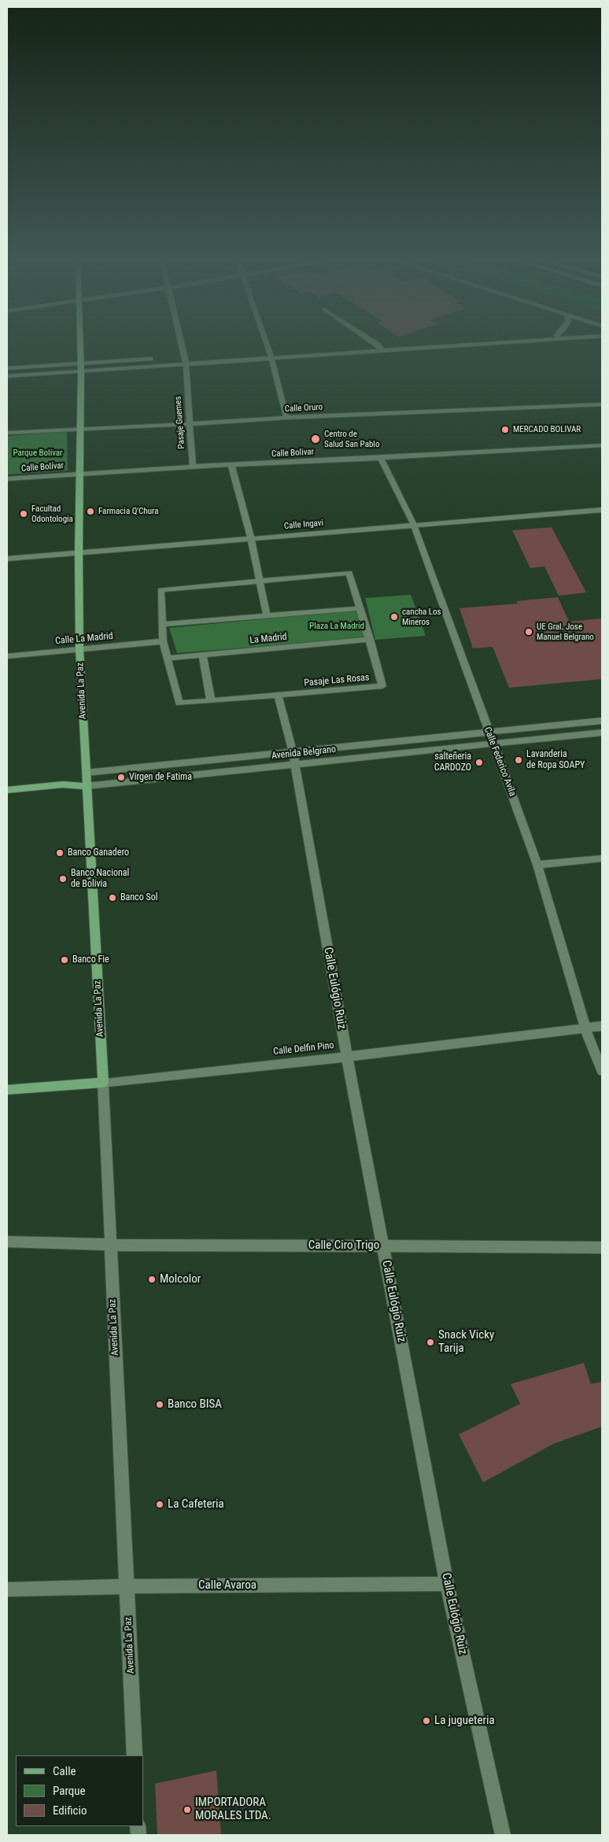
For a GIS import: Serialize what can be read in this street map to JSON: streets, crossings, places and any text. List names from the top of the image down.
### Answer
{
  "streets": {
    "main road": ["Avenida La Paz", "Avenida Belgrano", "Calle Delfin Pino"],
    "street": [
      "Calle Oruro",
      "Pasaje Guemes",
      "Calle Bolivar",
      "Calle Bolívar",
      "Calle Ingavi",
      "Calle La Madrid",
      "La Madrid",
      "Pasaje Las Rosas",
      "Calle Federico Avila",
      "Calle Eulógio Ruiz",
      "Calle Ciro Trigo",
      "Calle Avaroa"
    ]
  },
  "crossings": [
    ["Calle Oruro", "Pasaje Guemes"],
    ["Calle Oruro", "Avenida La Paz"],
    ["Pasaje Guemes", "Calle Bolivar"],
    ["Calle Bolivar", "Calle Bolívar"],
    ["Calle Bolivar", "Avenida La Paz"],
    ["Calle Bolivar", "Calle Federico Avila"],
    ["Calle Bolívar", "Avenida La Paz"],
    ["Calle Ingavi", "Avenida La Paz"],
    ["Calle Ingavi", "Calle Federico Avila"],
    ["Calle La Madrid", "Pasaje Las Rosas"],
    ["Calle La Madrid", "Avenida La Paz"],
    ["La Madrid", "Pasaje Las Rosas"],
    ["Avenida La Paz", "Avenida Belgrano"],
    ["Avenida La Paz", "Calle Delfin Pino"],
    ["Avenida La Paz", "Calle Ciro Trigo"],
    ["Avenida La Paz", "Calle Avaroa"],
    ["Avenida Belgrano", "Calle Federico Avila"],
    ["Avenida Belgrano", "Calle Eulógio Ruiz"],
    ["Calle Federico Avila", "Calle Delfin Pino"],
    ["Calle Eulógio Ruiz", "Calle Delfin Pino"],
    ["Calle Eulógio Ruiz", "Calle Ciro Trigo"],
    ["Calle Eulógio Ruiz", "Calle Avaroa"]
  ],
  "parks": ["Parque Bolívar", "Plaza La Madrid"],
  "places": [
    "MERCADO BOLIVAR",
    "Centro de Salud San Pablo",
    "Farmacia Q'Chura",
    "Facultad Odontologia",
    "cancha Los Mineros",
    "UE Gral. Jose Manuel Belgrano",
    "Lavanderia de Ropa SOAPY",
    "salteñeria CARDOZO",
    "Virgen de Fatima",
    "Banco Ganadero",
    "Banco Nacional de Bolivia",
    "Banco Sol",
    "Banco Fie",
    "Molcolor",
    "Snack Vicky Tarija",
    "Banco BISA",
    "La Cafeteria",
    "La jugueteria",
    "IMPORTADORA MORALES LTDA."
  ],
  "legend": ["Calle", "Parque", "Edificio"]
}
